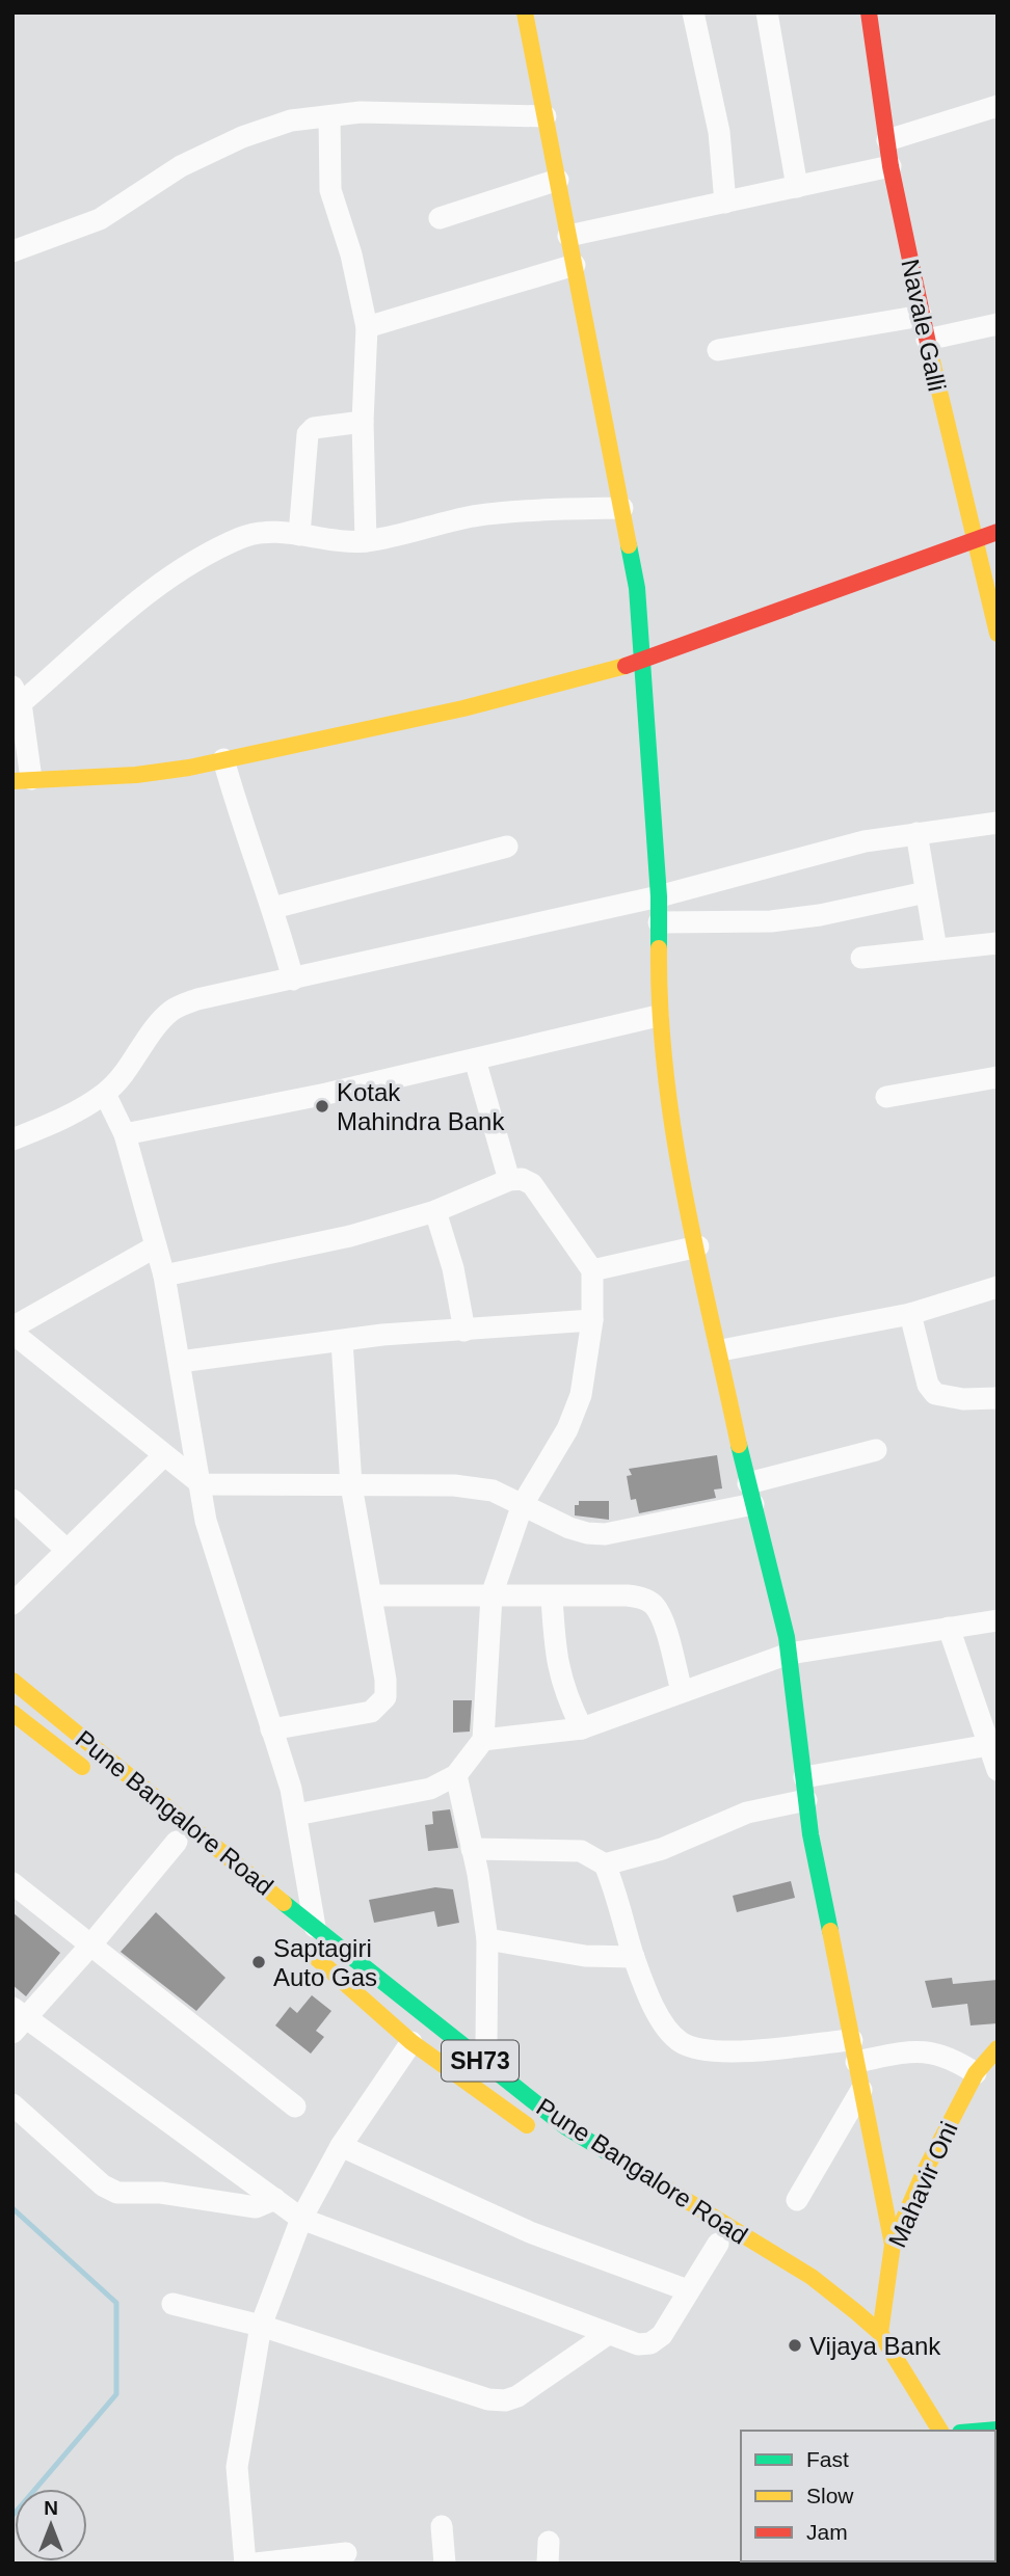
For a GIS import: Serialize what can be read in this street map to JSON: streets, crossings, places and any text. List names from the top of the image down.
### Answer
{
  "streets": {
    "street": [
      "Navale Galli",
      "Pune Bangalore Road",
      "SH73",
      "Mahavir Oni"
    ]
  },
  "crossings": [
    ["Pune Bangalore Road", "Mahavir Oni"]
  ],
  "places": ["Kotak Mahindra Bank", "Saptagiri Auto Gas", "Vijaya Bank"],
  "legend": ["Fast", "Slow", "Jam"],
  "north": "top"
}
